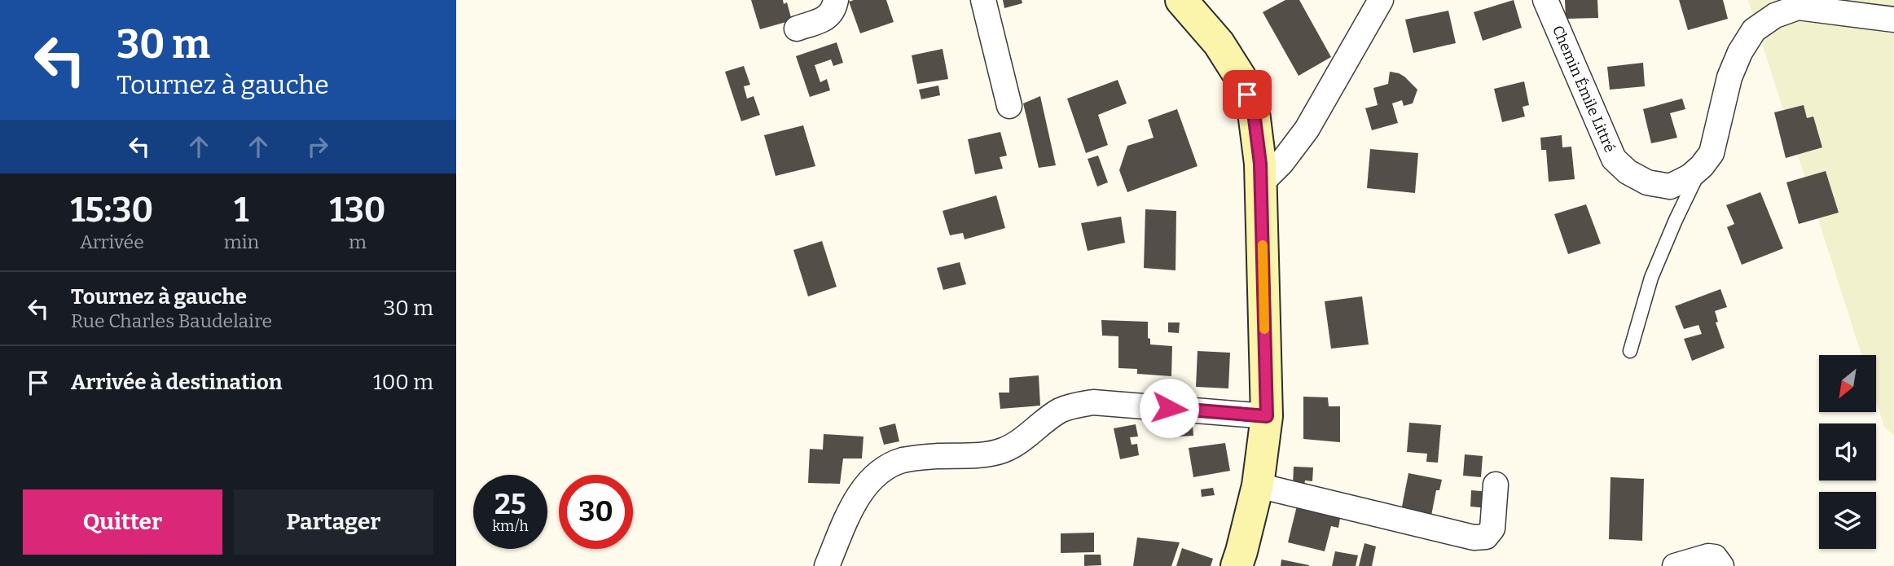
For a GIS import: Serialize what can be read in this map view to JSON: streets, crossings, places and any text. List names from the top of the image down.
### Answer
{
  "streets": {
    "street": ["Chemin Émile Littré"]
  },
  "north": "bottom left",
  "page": {
    "turn": ["30 m", "Tournez à gauche"],
    "eta": [
      "15:30",
      "Arrivée",
      "1",
      "min",
      "130",
      "m"
    ],
    "list": [
      {
        "name": "Tournez à gauche",
        "note": "Rue Charles Baudelaire",
        "value": "30 m"
      },
      {
        "name": "Arrivée à destination",
        "value": "100 m"
      }
    ],
    "speed": "25 km/h",
    "limit": "30",
    "buttons": ["Quitter", "Partager"]
  }
}
